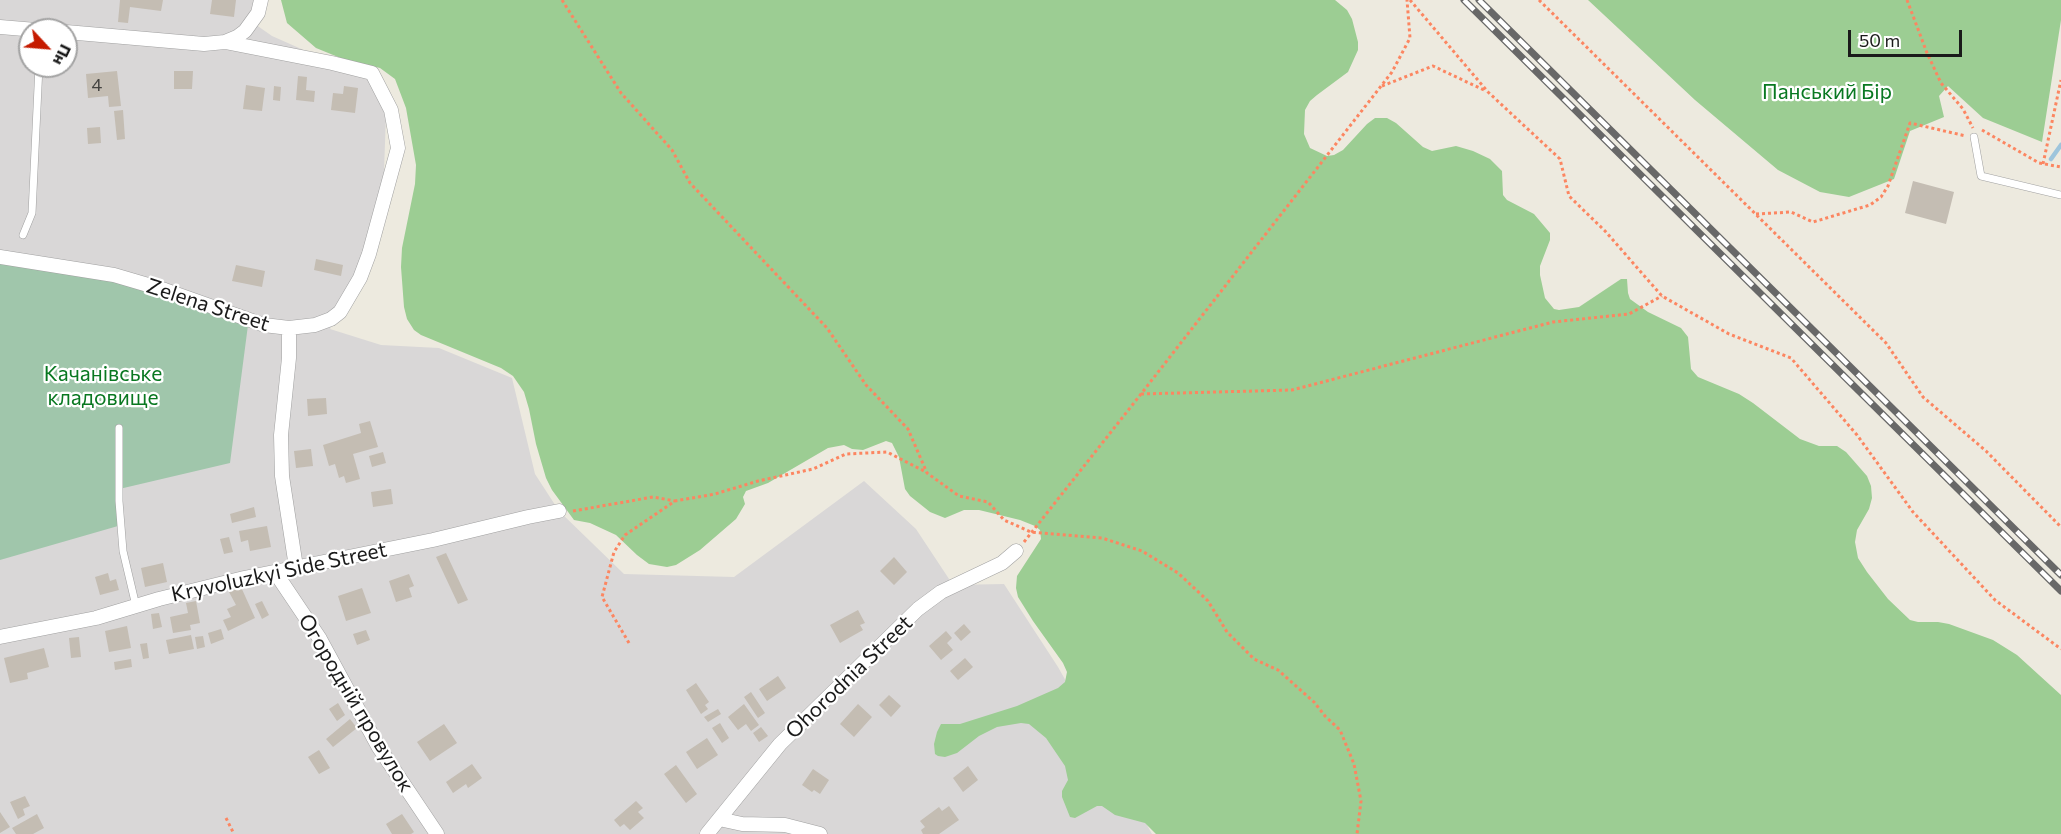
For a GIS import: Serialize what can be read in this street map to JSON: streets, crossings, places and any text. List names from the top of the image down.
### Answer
{
  "streets": {
    "street": [
      "Zelena Street",
      "Kryvoluzkyi Side Street",
      "Ohorodnia Street",
      "Огородній провулок"
    ]
  },
  "crossings": [
    ["Kryvoluzkyi Side Street", "Огородній провулок"]
  ],
  "parks": ["Панський Бір", "Качанівське кладовище"],
  "house_numbers": ["4"],
  "scale_bar": "50 m",
  "north": "bottom right"
}
